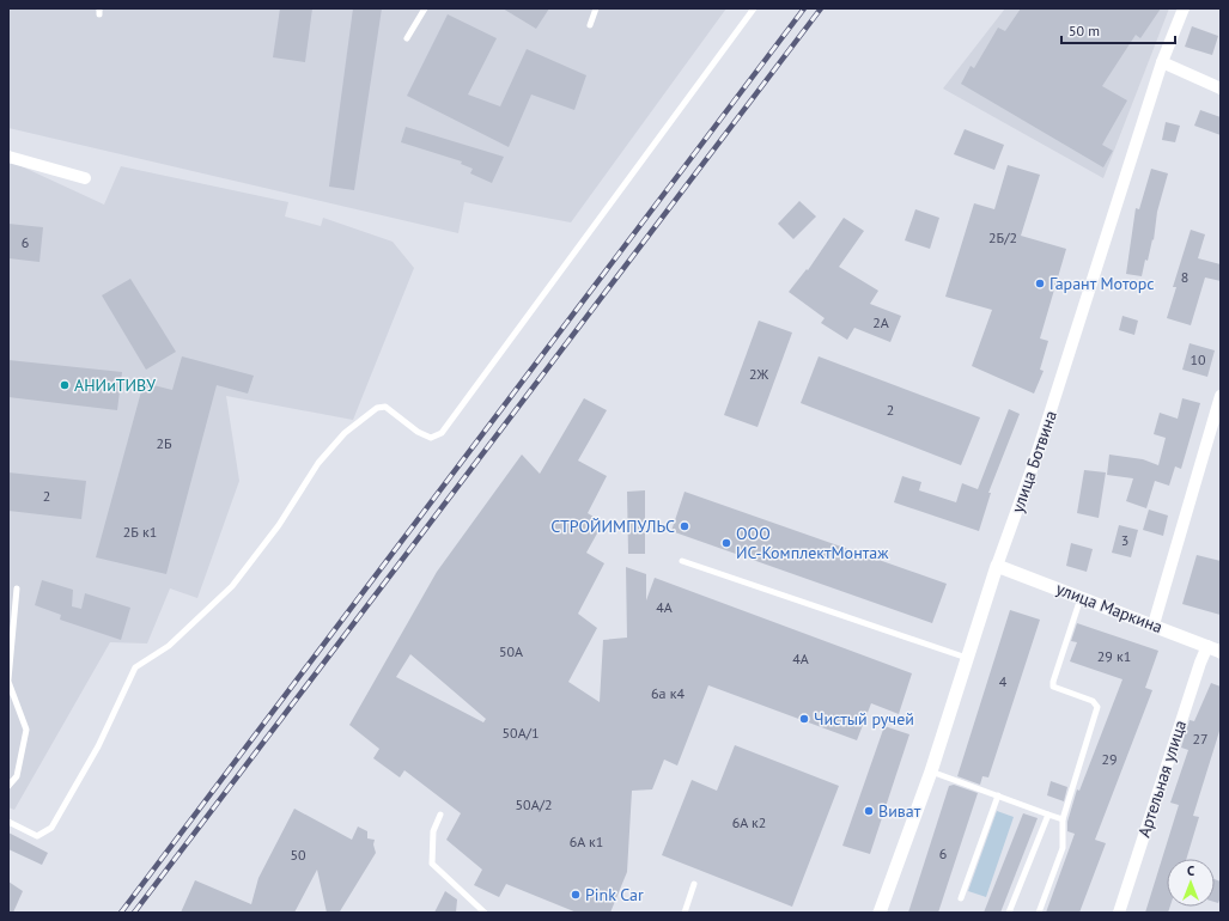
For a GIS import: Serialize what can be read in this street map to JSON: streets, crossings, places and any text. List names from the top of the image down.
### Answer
{
  "streets": {
    "street": ["улица Ботвина", "улица Маркина", "Артельная улица"]
  },
  "crossings": [
    ["улица Ботвина", "улица Маркина"],
    ["улица Маркина", "Артельная улица"]
  ],
  "places": [
    "Гарант Моторс",
    "АНИиТИВУ",
    "СТРОЙИМПУЛЬС",
    "ООО ИС-КомплектМонтаж",
    "Чистый ручей",
    "Виват",
    "Pink Car"
  ],
  "house_numbers": [
    "2Б/2",
    "6",
    "8",
    "2А",
    "10",
    "2Ж",
    "2",
    "2Б",
    "2",
    "2Б к1",
    "3",
    "4А",
    "50А",
    "29 к1",
    "4А",
    "4",
    "6а к4",
    "50А/1",
    "27",
    "29",
    "50А/2",
    "6А к2",
    "6А к1",
    "6",
    "50"
  ],
  "scale_bar": "50 m",
  "north": "top"
}
